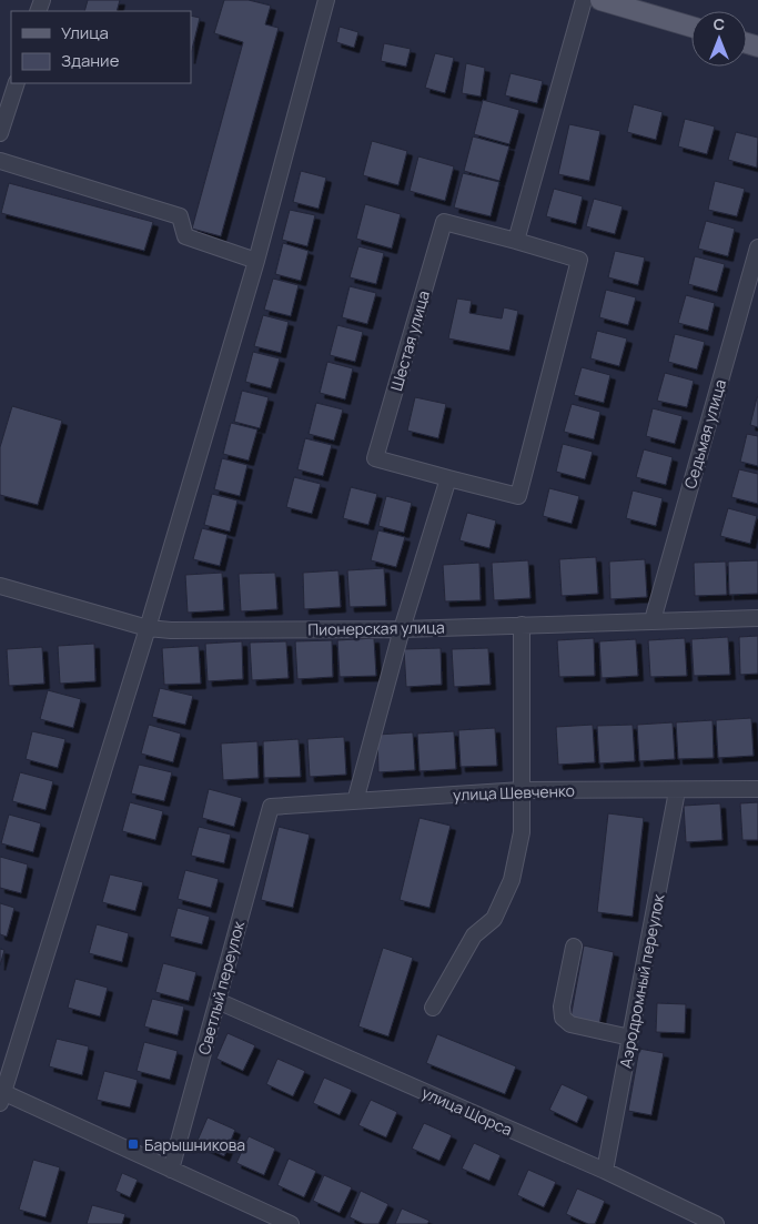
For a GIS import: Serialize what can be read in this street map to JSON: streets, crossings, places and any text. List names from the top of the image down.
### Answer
{
  "streets": {
    "street": [
      "Шестая улица",
      "Седьмая улица",
      "Пионерская улица",
      "улица Шевченко",
      "Аэродромный переулок",
      "Светлый переулок",
      "улица Щорса"
    ]
  },
  "crossings": [
    ["Седьмая улица", "Пионерская улица"],
    ["улица Шевченко", "Аэродромный переулок"],
    ["улица Шевченко", "Светлый переулок"],
    ["Аэродромный переулок", "улица Щорса"],
    ["Светлый переулок", "улица Щорса"]
  ],
  "places": {
    "transit": ["Барышникова"]
  },
  "legend": ["Улица", "Здание"],
  "north": "top"
}
